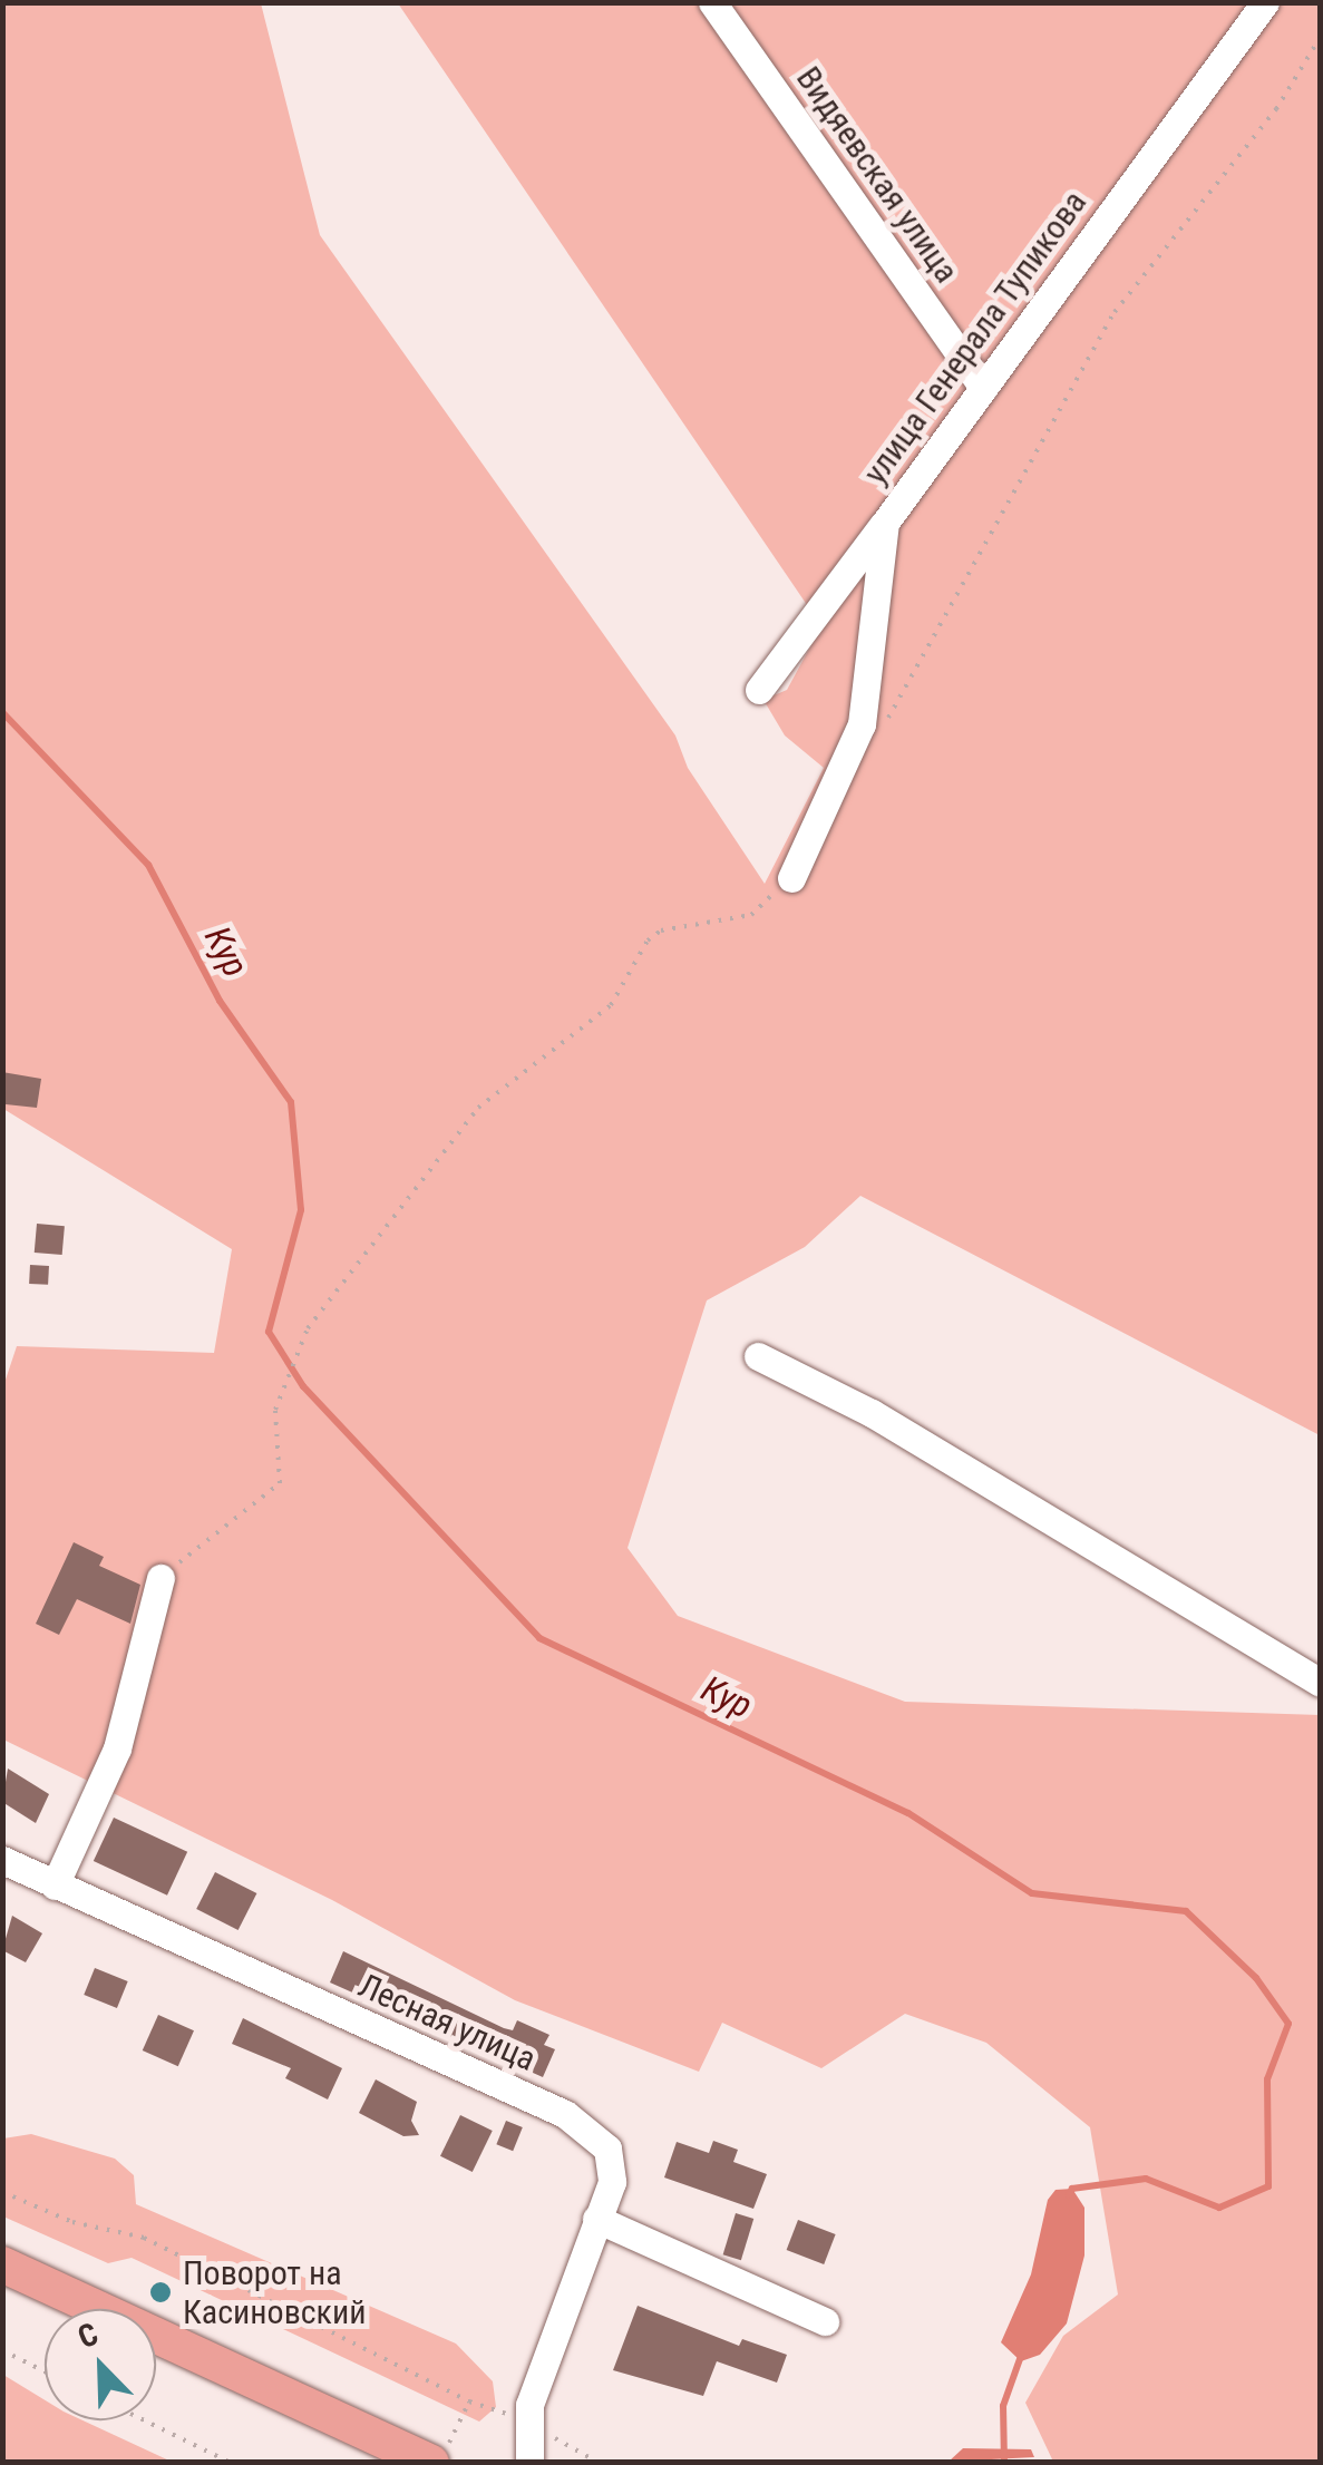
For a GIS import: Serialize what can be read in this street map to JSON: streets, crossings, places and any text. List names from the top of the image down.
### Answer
{
  "streets": {
    "street": ["Видяевская улица", "улица Генерала Тупикова", "Лесная улица"]
  },
  "crossings": [
    ["Видяевская улица", "улица Генерала Тупикова"]
  ],
  "water": ["Кур"],
  "places": ["Поворот на Касиновский"],
  "north": "top left"
}
